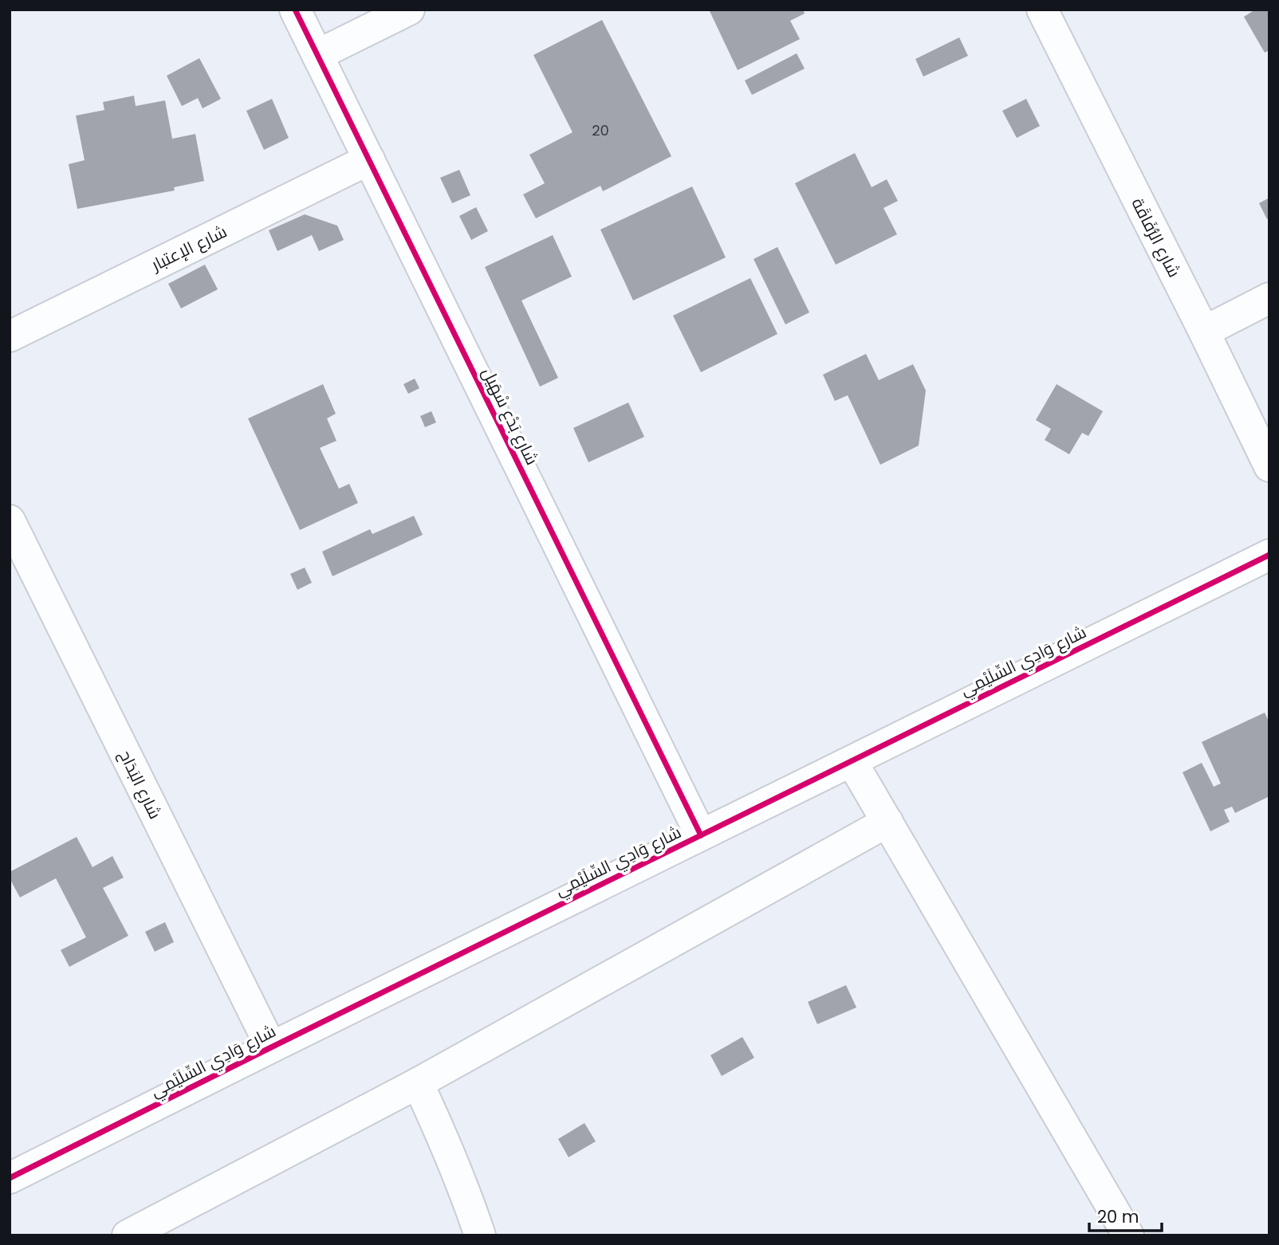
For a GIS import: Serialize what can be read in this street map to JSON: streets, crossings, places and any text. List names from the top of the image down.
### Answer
{
  "streets": {
    "street": [
      "شارع الرُّفَاقَة",
      "شارع الإعتبار",
      "شارع بَدْع سْهَيل",
      "شارع وَادِي السِّلَيْمِي",
      "شارع البَدَاح"
    ]
  },
  "crossings": [
    ["شارع الإعتبار", "شارع بَدْع سْهَيل"],
    ["شارع بَدْع سْهَيل", "شارع وَادِي السِّلَيْمِي"],
    ["شارع وَادِي السِّلَيْمِي", "شارع البَدَاح"]
  ],
  "house_numbers": ["20"],
  "scale_bar": "20 m"
}
